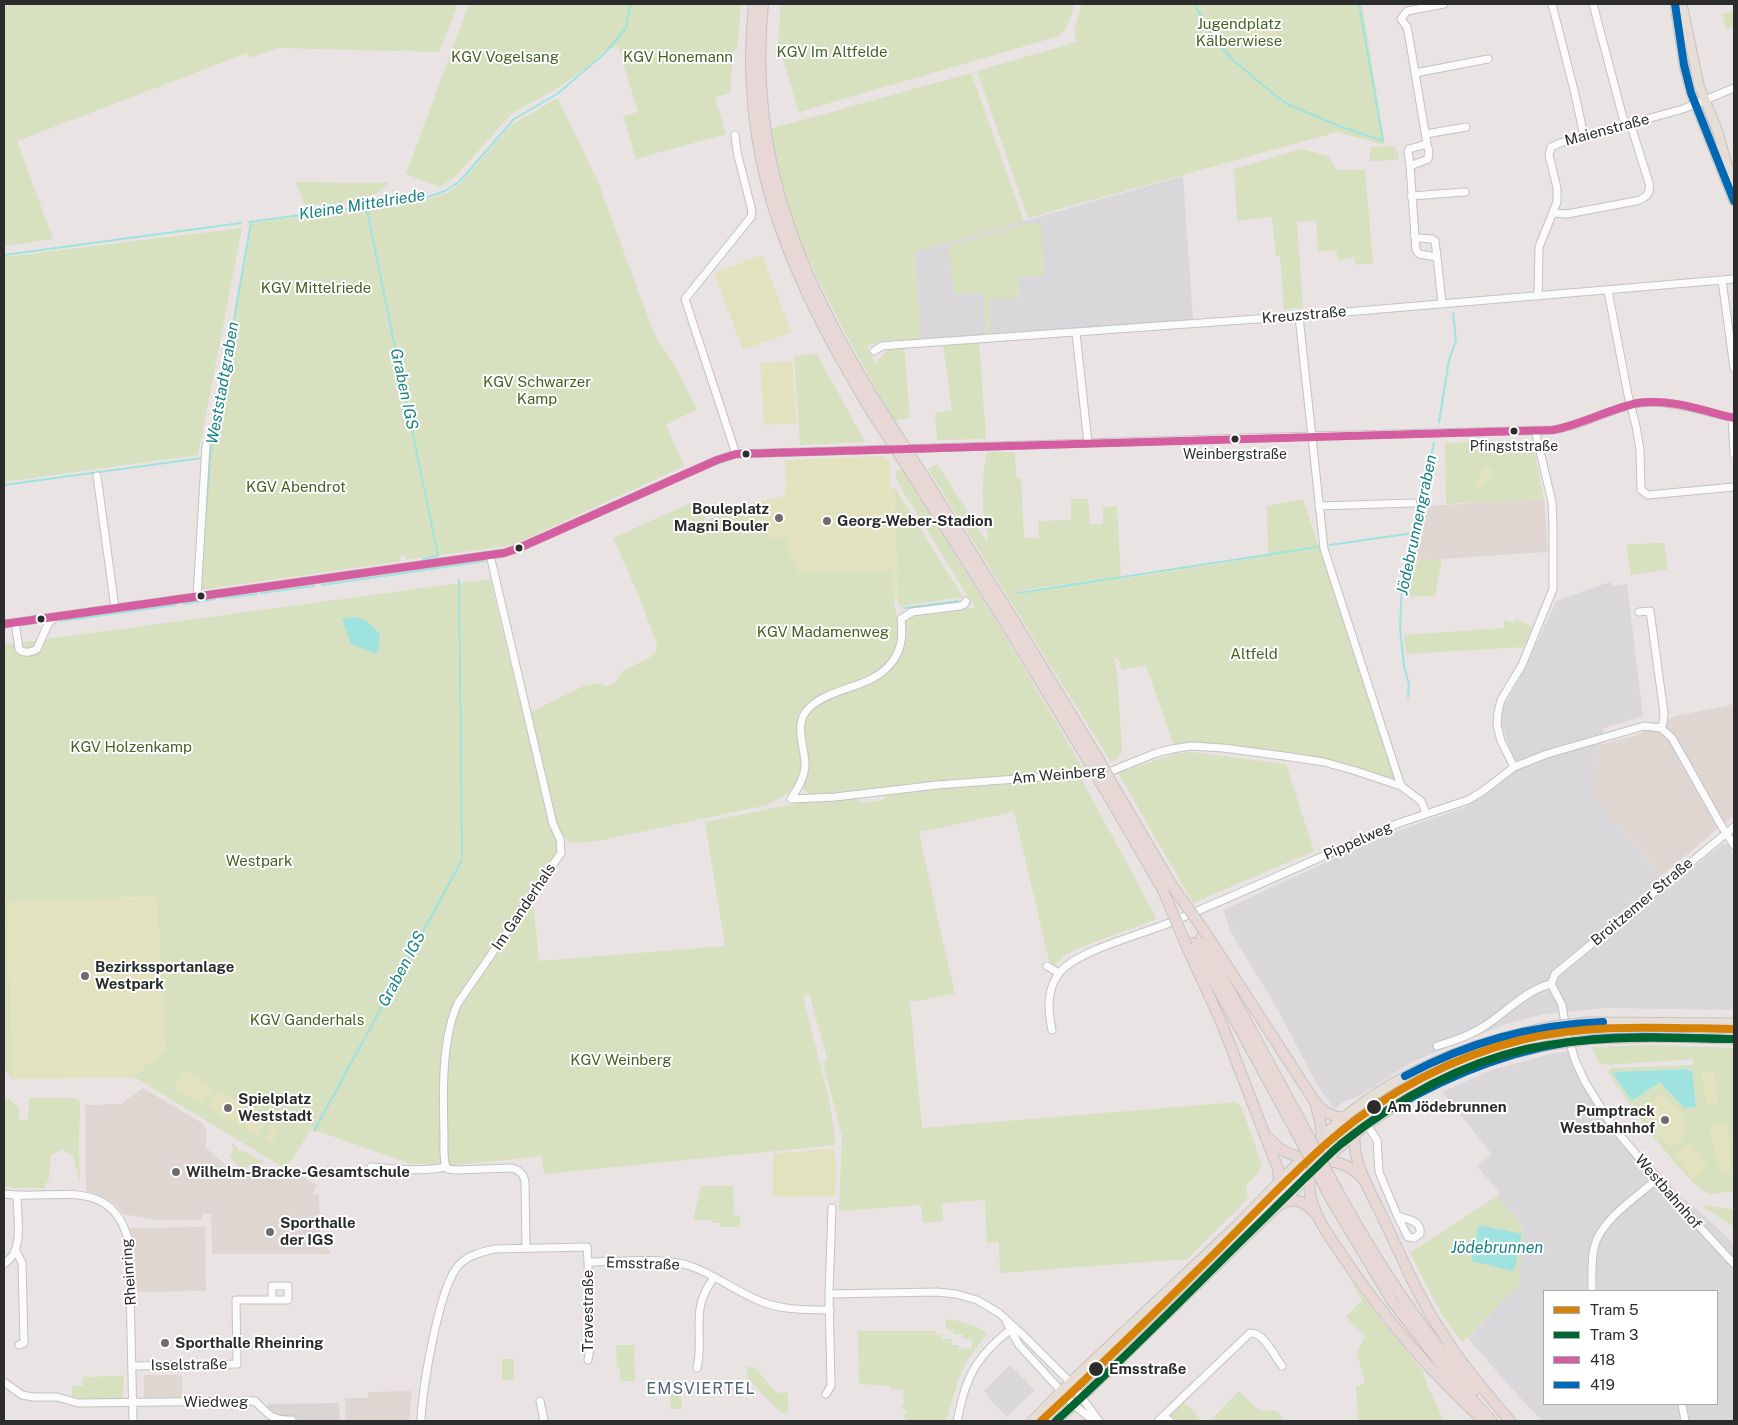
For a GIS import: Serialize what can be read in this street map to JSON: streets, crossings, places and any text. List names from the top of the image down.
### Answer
{
  "streets": {
    "street": [
      "Maienstraße",
      "Kreuzstraße",
      "Am Weinberg",
      "Pippelweg",
      "Broitzemer Straße",
      "Im Ganderhals",
      "Westbahnhof",
      "Emsstraße",
      "Rheinring",
      "Travestraße",
      "Isselstraße",
      "Wiedweg"
    ]
  },
  "crossings": [
    ["Maienstraße", "Kreuzstraße"],
    ["Am Weinberg", "Pippelweg"],
    ["Broitzemer Straße", "Westbahnhof"],
    ["Emsstraße", "Travestraße"],
    ["Rheinring", "Isselstraße"],
    ["Rheinring", "Wiedweg"]
  ],
  "districts": ["EMSVIERTEL"],
  "water": [
    "Kleine Mittelriede",
    "Weststadtgraben",
    "Graben IGS",
    "Jödebrunnengraben",
    "Jödebrunnen"
  ],
  "parks": [
    "Jugendplatz Kälberwiese",
    "KGV Im Altfelde",
    "KGV Vogelsang",
    "KGV Honemann",
    "KGV Mittelriede",
    "KGV Schwarzer Kamp",
    "KGV Abendrot",
    "KGV Madamenweg",
    "Altfeld",
    "KGV Holzenkamp",
    "Westpark",
    "KGV Ganderhals",
    "KGV Weinberg"
  ],
  "places": [
    "Pfingststraße",
    "Weinbergstraße",
    "Bouleplatz Magni Bouler",
    "Georg-Weber-Stadion",
    "Bezirkssportanlage Westpark",
    "Am Jödebrunnen",
    "Spielplatz Weststadt",
    "Pumptrack Westbahnhof",
    "Wilhelm-Bracke-Gesamtschule",
    "Sporthalle der IGS",
    "Sporthalle Rheinring",
    "Emsstraße"
  ],
  "lines": [
    "transit line 419",
    "transit line 418",
    "tram line 5",
    "tram line 3"
  ],
  "legend": [
    "Tram 5",
    "Tram 3",
    "418",
    "419"
  ]
}
